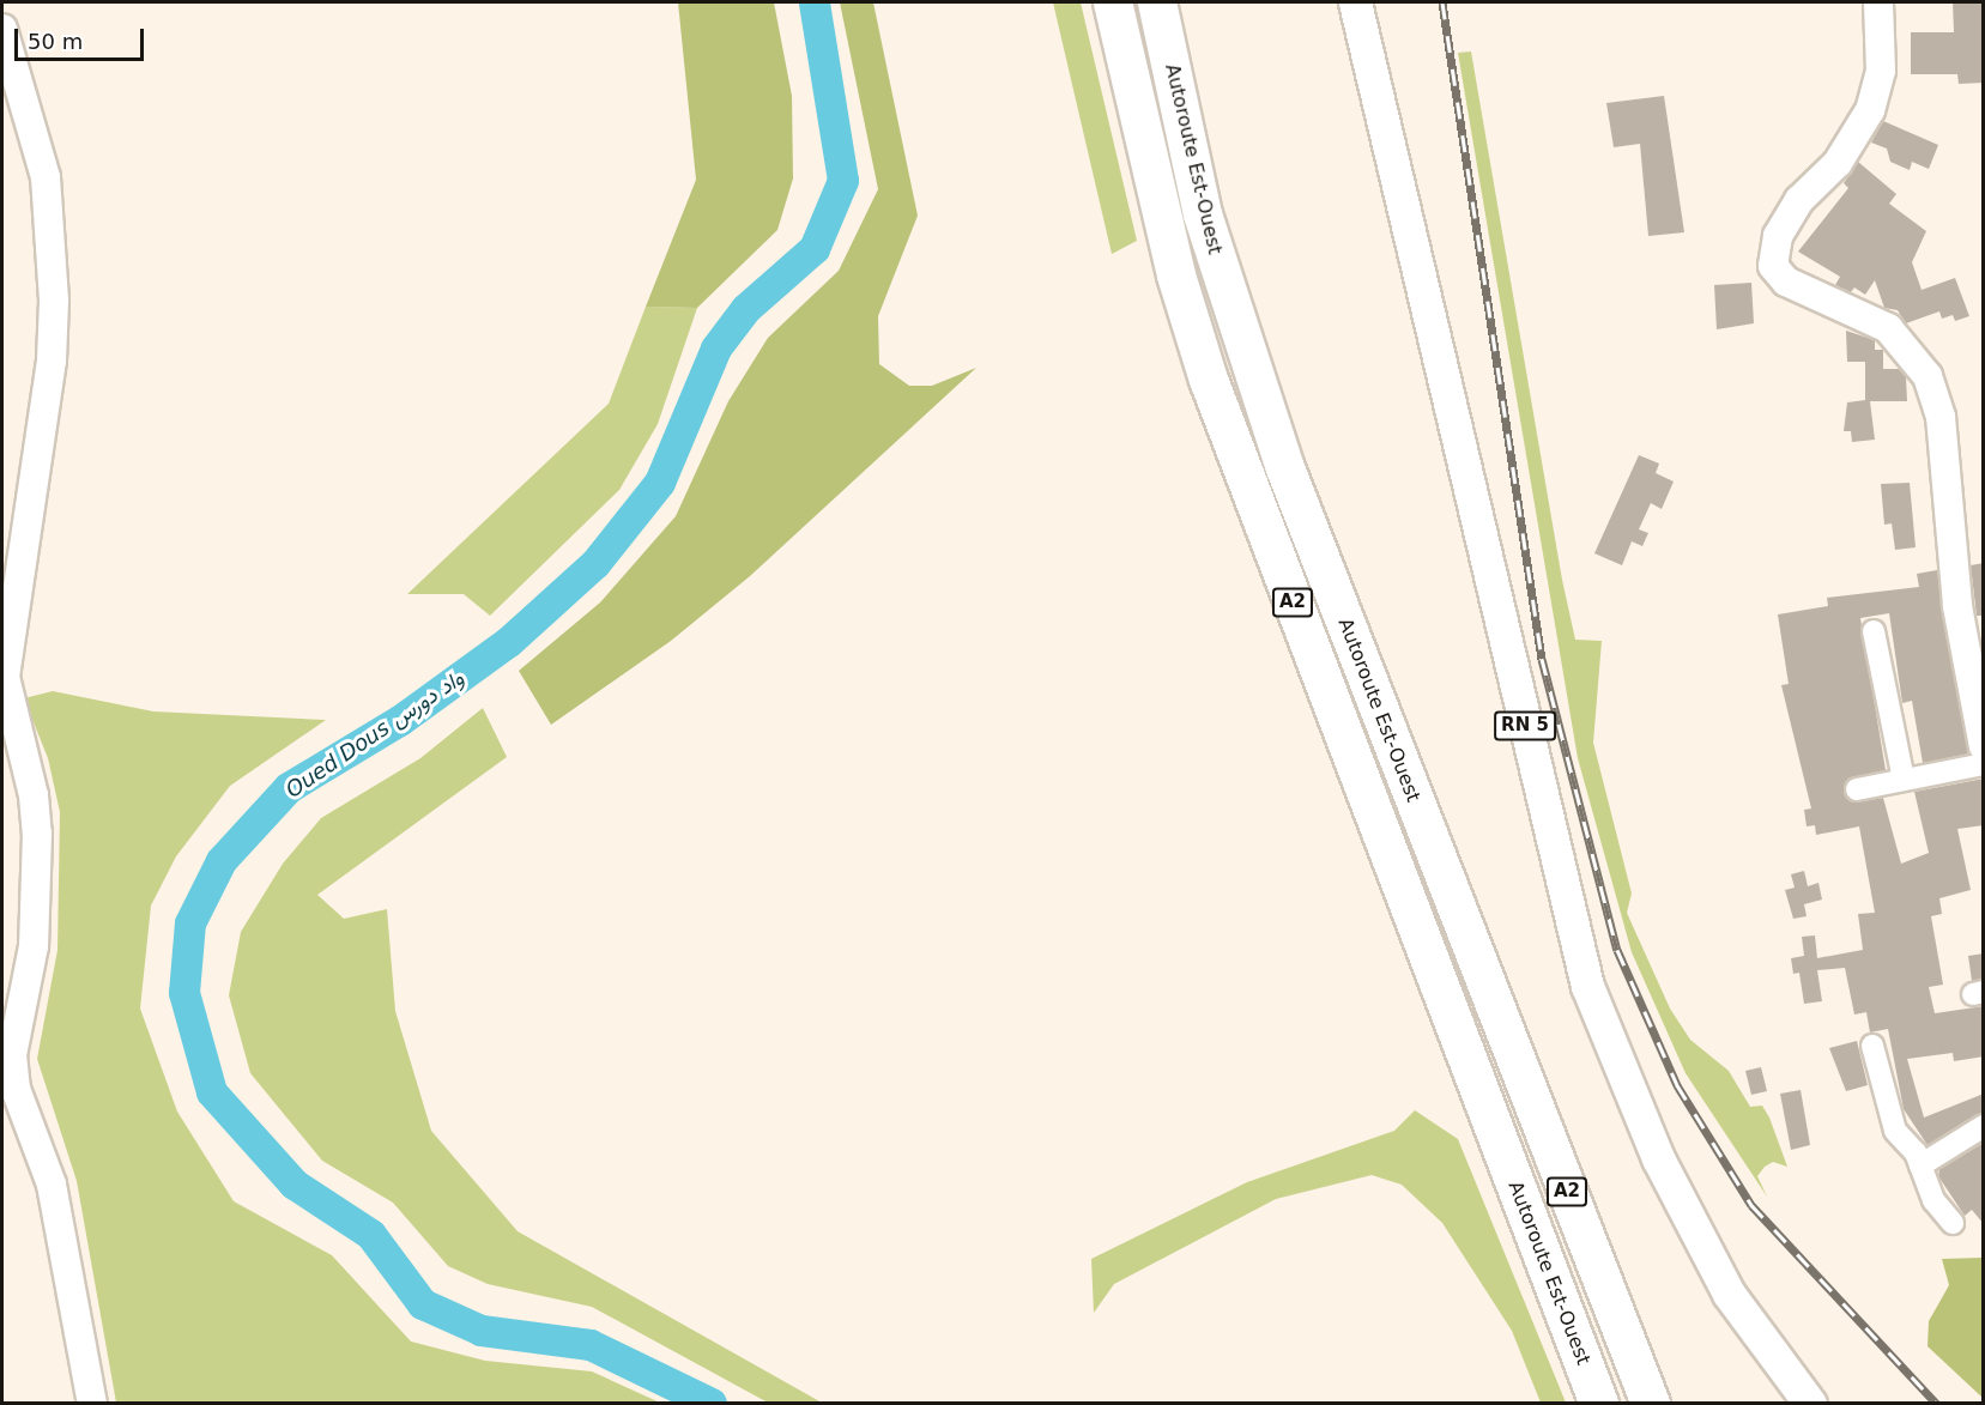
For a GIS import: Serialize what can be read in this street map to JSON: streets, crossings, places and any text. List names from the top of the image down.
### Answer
{
  "streets": {
    "highway": ["Autoroute Est-Ouest", "A2"],
    "main road": ["RN 5"]
  },
  "water": ["Oued Dous واد دورس"],
  "scale_bar": "50 m"
}
